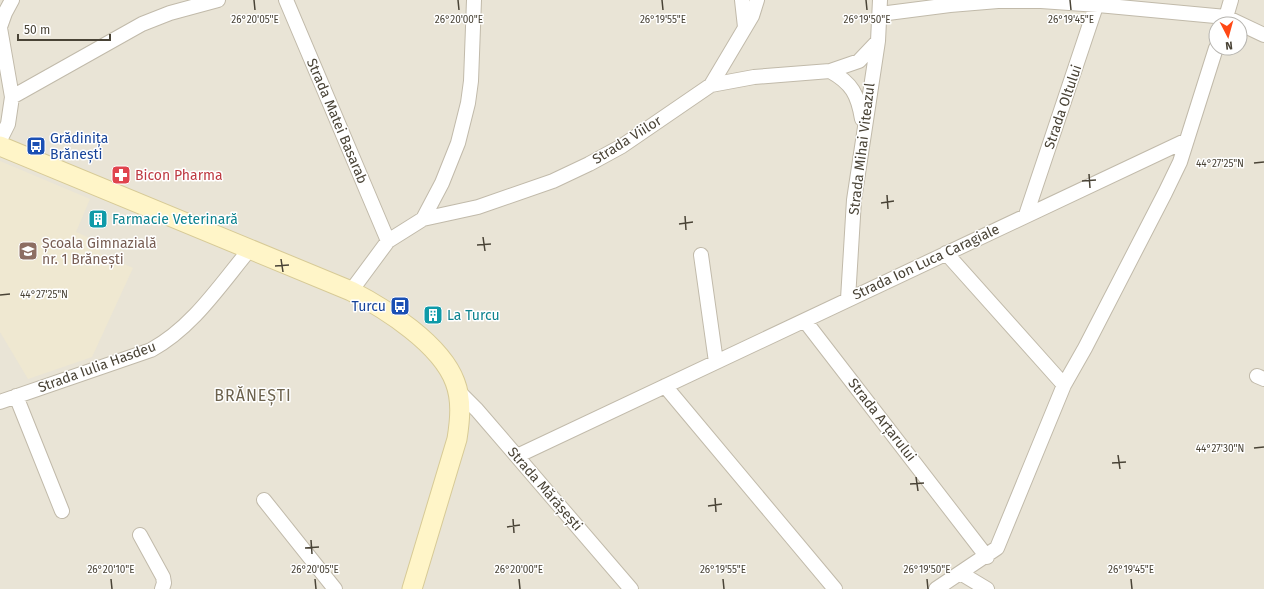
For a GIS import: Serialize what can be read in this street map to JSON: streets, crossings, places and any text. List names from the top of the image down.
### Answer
{
  "streets": {
    "street": [
      "Strada Oltului",
      "Strada Matei Basarab",
      "Strada Viilor",
      "Strada Mihai Viteazul",
      "Strada Ion Luca Caragiale",
      "Strada Iulia Hasdeu",
      "Strada Arțarului",
      "Strada Mărășești"
    ]
  },
  "crossings": [
    ["Strada Oltului", "Strada Ion Luca Caragiale"],
    ["Strada Viilor", "Strada Mihai Viteazul"],
    ["Strada Mihai Viteazul", "Strada Ion Luca Caragiale"],
    ["Strada Ion Luca Caragiale", "Strada Arțarului"],
    ["Strada Ion Luca Caragiale", "Strada Mărășești"]
  ],
  "districts": ["BRĂNEȘTI"],
  "places": {
    "bus stop": ["Grădinița Brănești", "Turcu"],
    "pharmacy": ["Bicon Pharma"],
    "building": ["Farmacie Veterinară", "La Turcu"],
    "school or university": ["Școala Gimnazială nr. 1 Brănești"]
  },
  "scale_bar": "50 m",
  "north": "bottom",
  "coordinates": [
    "26°20'05\"E",
    "26°20'00\"E",
    "26°19'55\"E",
    "26°19'50\"E",
    "26°19'45\"E",
    "44°27'25\"N",
    "44°27'30\"N",
    "26°20'10\"E"
  ]
}
